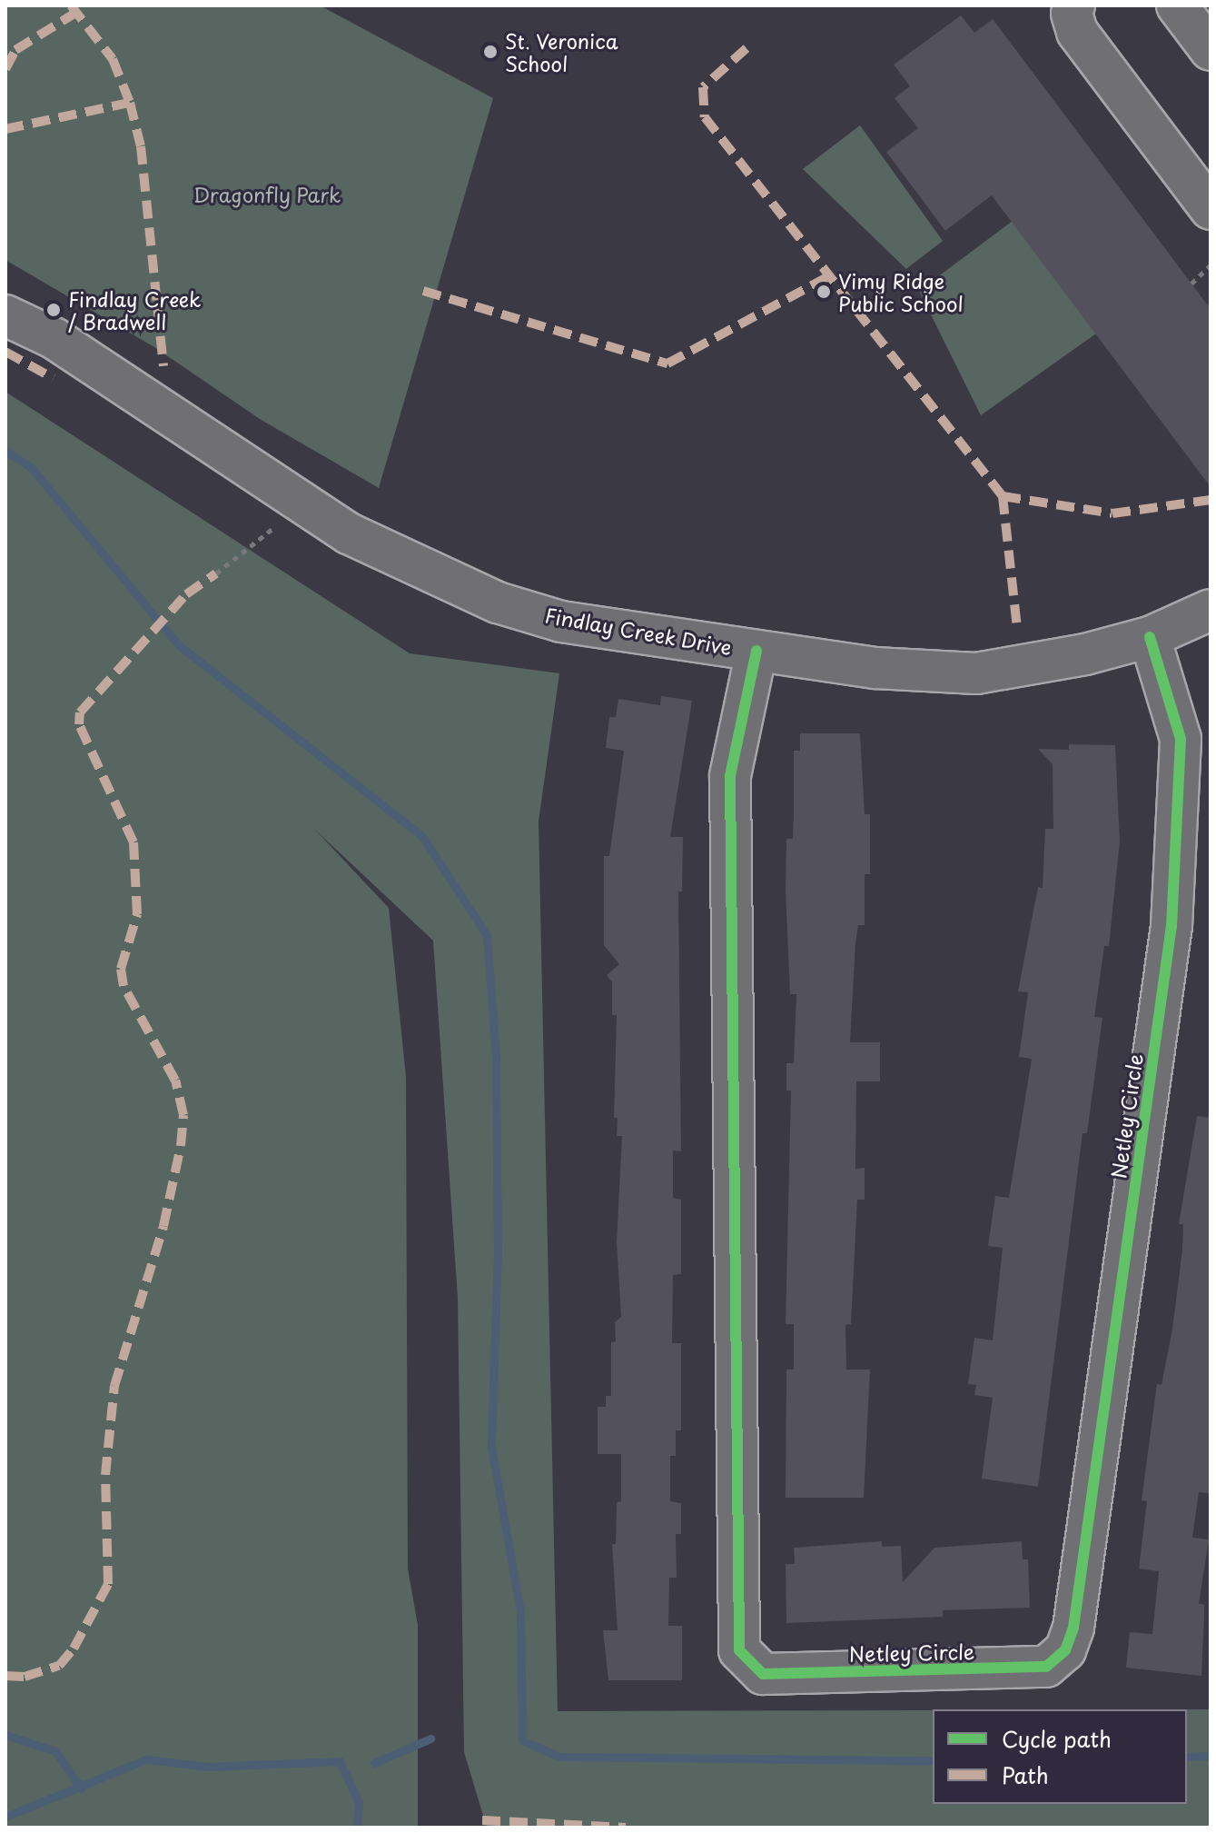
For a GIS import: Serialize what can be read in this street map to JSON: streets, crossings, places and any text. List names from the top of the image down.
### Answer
{
  "streets": {
    "street": ["Findlay Creek Drive", "Netley Circle"]
  },
  "crossings": [
    ["Findlay Creek Drive", "Netley Circle"]
  ],
  "parks": ["Dragonfly Park"],
  "places": ["St. Veronica School", "Vimy Ridge Public School", "Findlay Creek / Bradwell"],
  "legend": ["Cycle path", "Path"]
}
